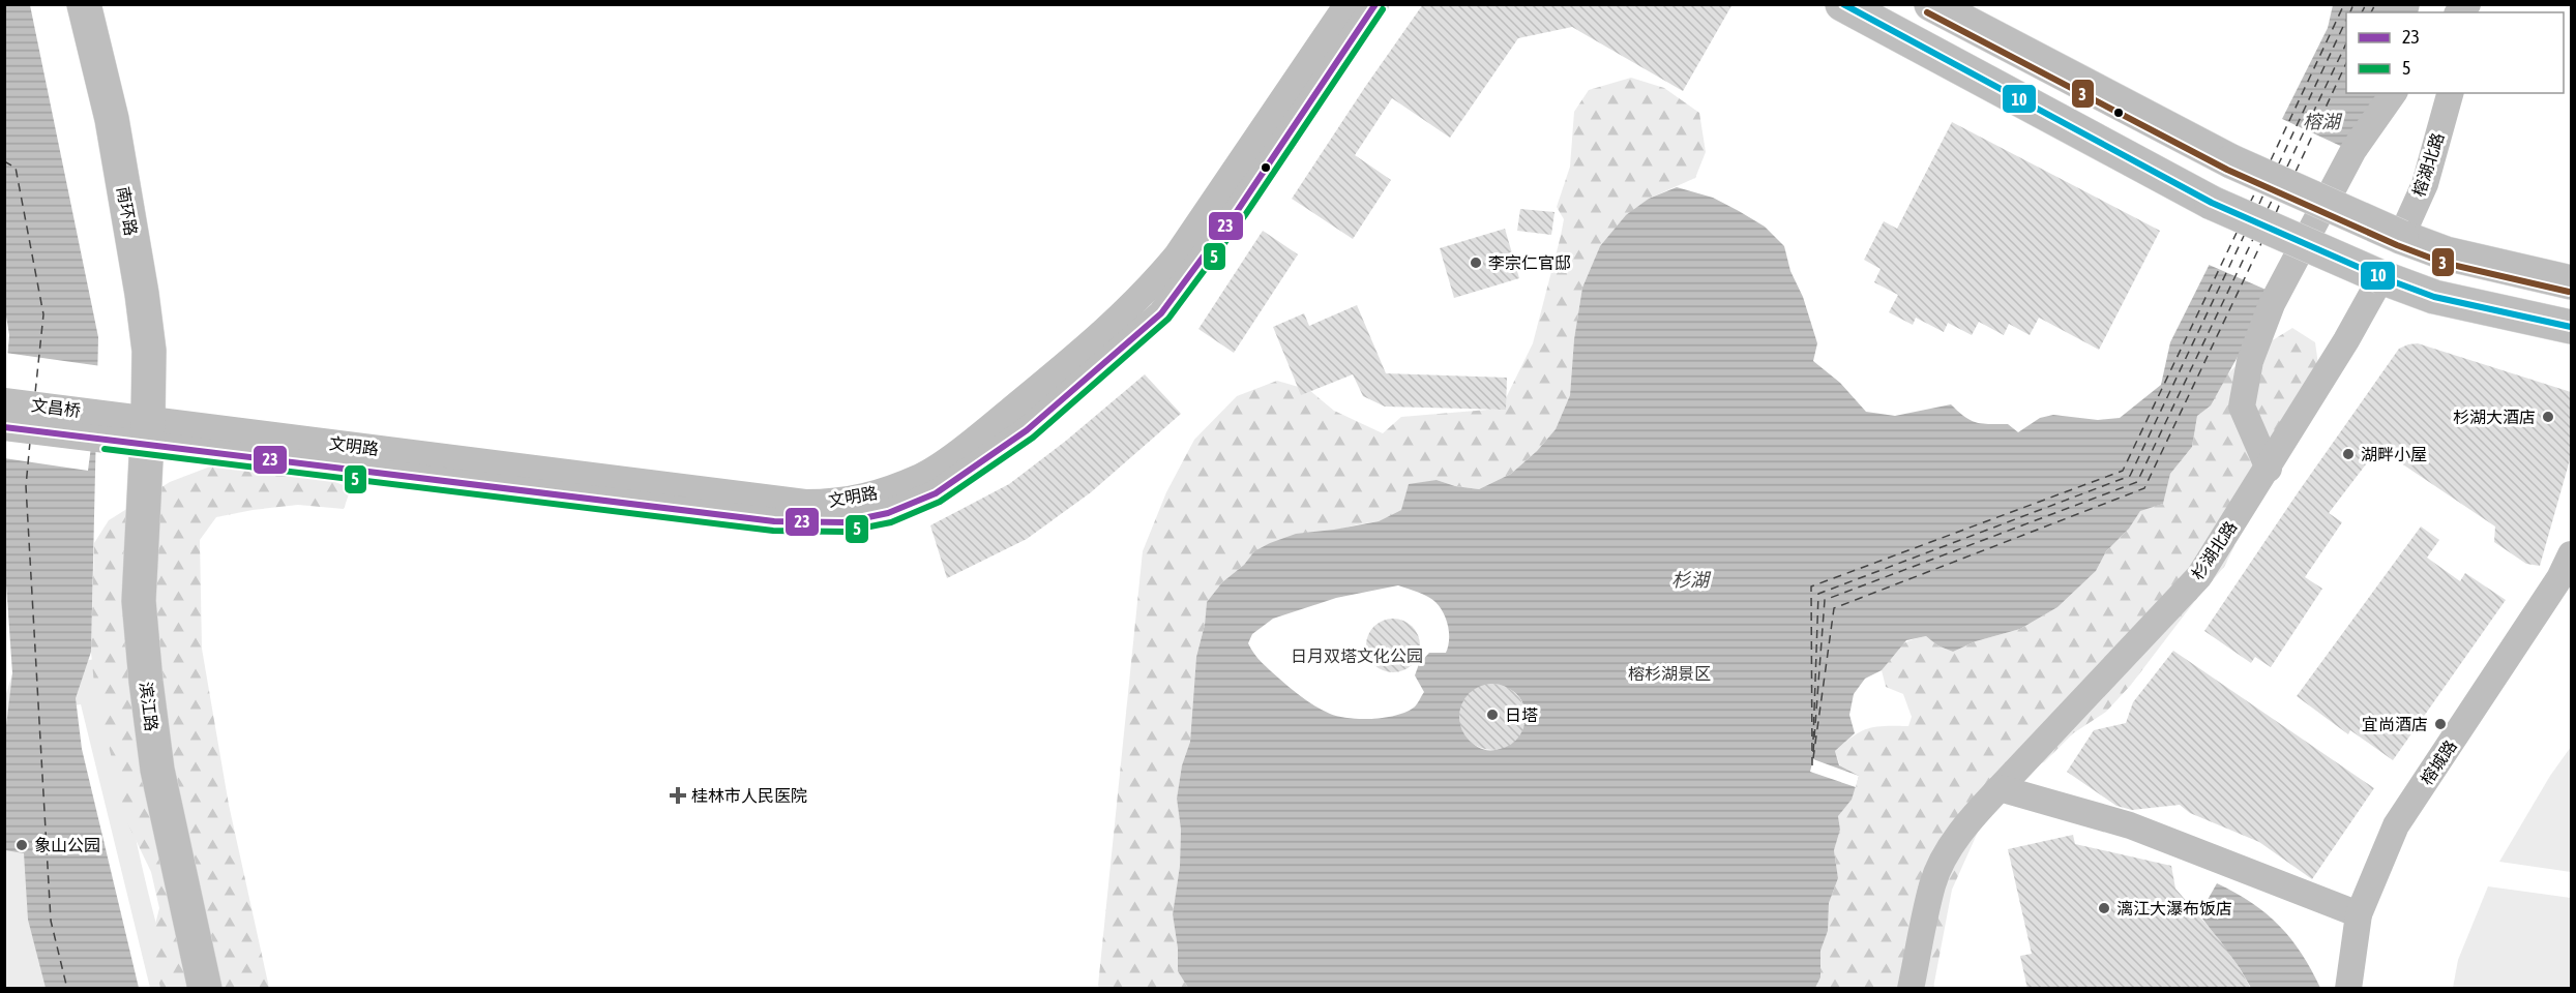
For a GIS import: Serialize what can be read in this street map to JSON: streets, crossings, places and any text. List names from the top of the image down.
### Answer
{
  "streets": {
    "main road": ["南环路", "滨江路"],
    "street": [
      "榕湖北路",
      "文昌桥",
      "文明路",
      "杉湖北路",
      "榕城路"
    ]
  },
  "crossings": [
    ["南环路", "文明路"],
    ["南环路", "滨江路"],
    ["文昌桥", "文明路"],
    ["文明路", "滨江路"]
  ],
  "water": ["榕湖", "杉湖"],
  "parks": ["日月双塔文化公园", "榕杉湖景区"],
  "places": {
    "other": [
      "李宗仁官邸",
      "杉湖大酒店",
      "湖畔小屋",
      "日塔",
      "宜尚酒店",
      "象山公园",
      "漓江大瀑布饭店"
    ],
    "health": ["桂林市人民医院"]
  },
  "lines": [
    "transit line 23",
    "transit line 10",
    "transit line 5",
    "transit line 3"
  ],
  "legend": ["23", "5"]
}
